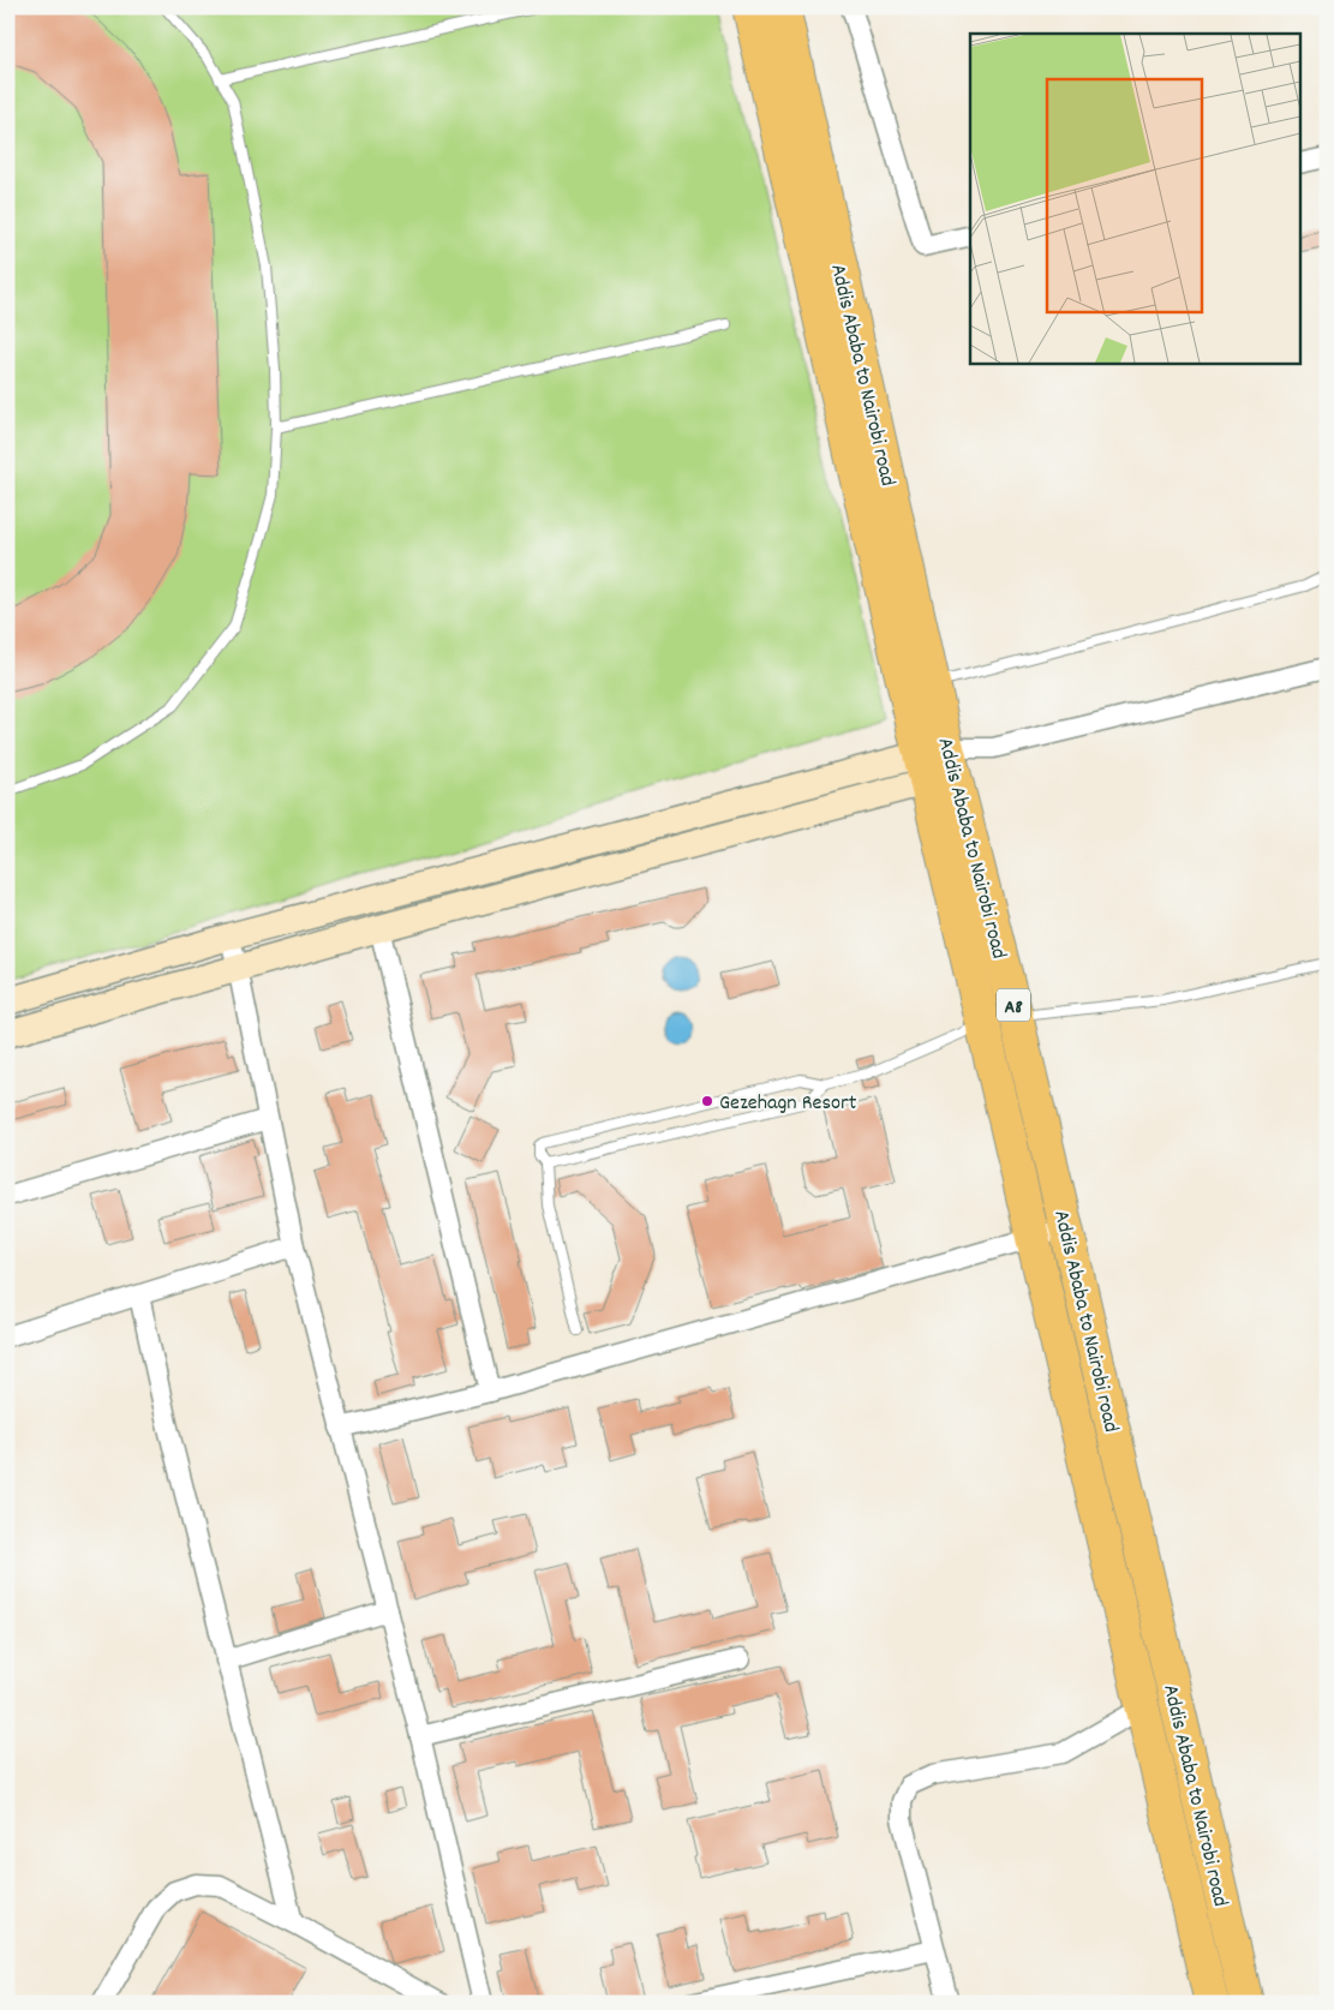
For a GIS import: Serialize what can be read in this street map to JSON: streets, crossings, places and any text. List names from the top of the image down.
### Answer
{
  "streets": {
    "highway": ["Addis Ababa to Nairobi road", "A8"]
  },
  "places": ["Gezehagn Resort"]
}
